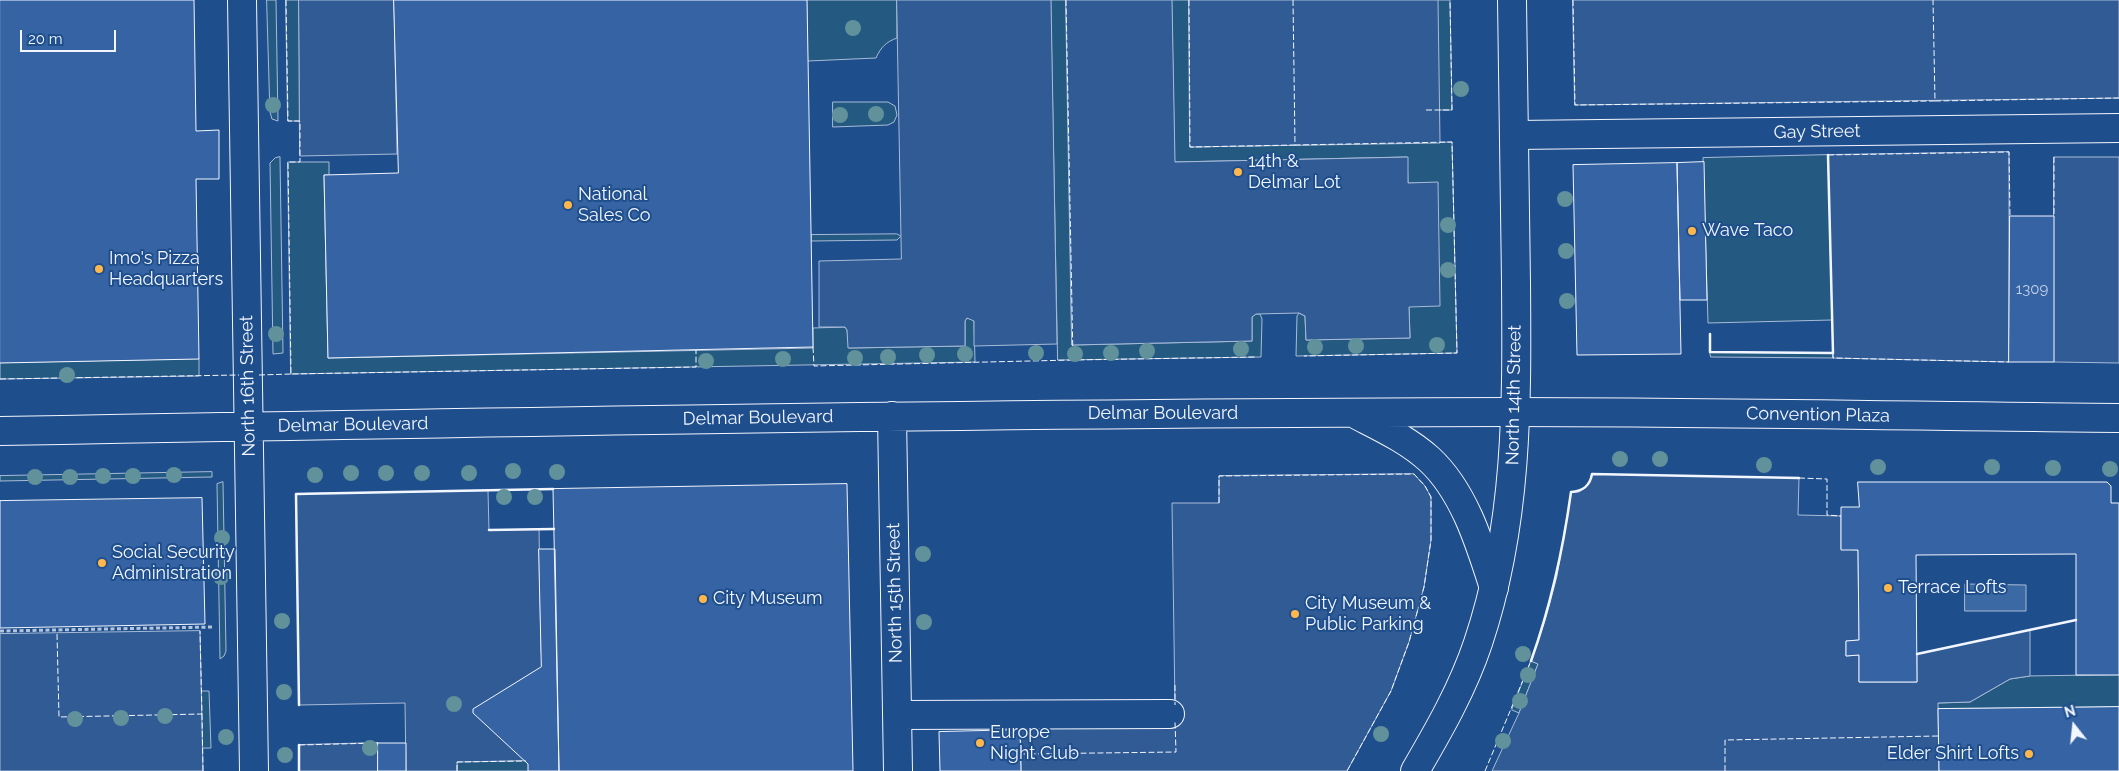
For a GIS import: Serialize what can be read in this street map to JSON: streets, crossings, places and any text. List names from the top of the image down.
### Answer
{
  "streets": {
    "street": [
      "Gay Street",
      "North 16th Street",
      "North 14th Street",
      "Delmar Boulevard",
      "Convention Plaza",
      "North 15th Street"
    ]
  },
  "crossings": [
    ["Gay Street", "North 14th Street"],
    ["North 16th Street", "Delmar Boulevard"],
    ["North 14th Street", "Delmar Boulevard"],
    ["North 14th Street", "Convention Plaza"],
    ["Delmar Boulevard", "Convention Plaza"],
    ["Delmar Boulevard", "North 15th Street"]
  ],
  "places": [
    "14th & Delmar Lot",
    "National Sales Co",
    "Wave Taco",
    "Imo's Pizza Headquarters",
    "Social Security Administration",
    "Terrace Lofts",
    "City Museum",
    "City Museum & Public Parking",
    "Europe Night Club",
    "Elder Shirt Lofts"
  ],
  "house_numbers": ["1309"],
  "scale_bar": "20 m",
  "north": "top"
}
